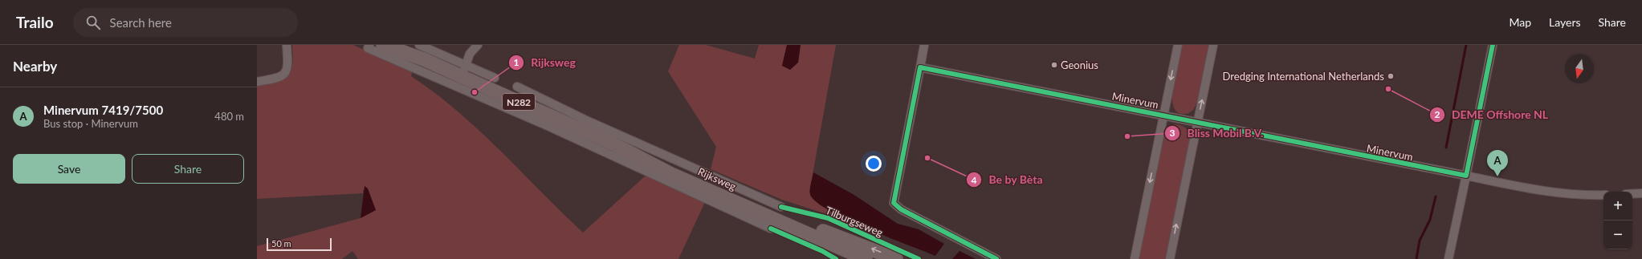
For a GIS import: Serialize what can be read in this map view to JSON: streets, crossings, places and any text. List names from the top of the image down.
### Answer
{
  "streets": {
    "main road": ["N282", "Rijksweg", "Tilburgseweg"],
    "street": ["Minervum"]
  },
  "crossings": [
    ["N282", "Rijksweg"],
    ["N282", "Tilburgseweg"],
    ["Rijksweg", "Tilburgseweg"]
  ],
  "places": [
    "Geonius",
    "Dredging International Netherlands",
    "DEME Offshore NL",
    "Rijksweg",
    "Bliss Mobil B.V.",
    "Be by Bèta"
  ],
  "scale_bar": "50 m",
  "north": "bottom",
  "page": {
    "header": "Trailo",
    "search": "Search here",
    "nav": ["Map", "Layers", "Share"],
    "heading": "Nearby",
    "list": [
      {
        "mark": "A",
        "name": "Minervum 7419/7500",
        "note": "Bus stop · Minervum",
        "value": "480 m"
      }
    ],
    "buttons": ["Save", "Share"],
    "pins": "A",
    "map_buttons": ["+", "−"],
    "scale": "50 m"
  }
}
